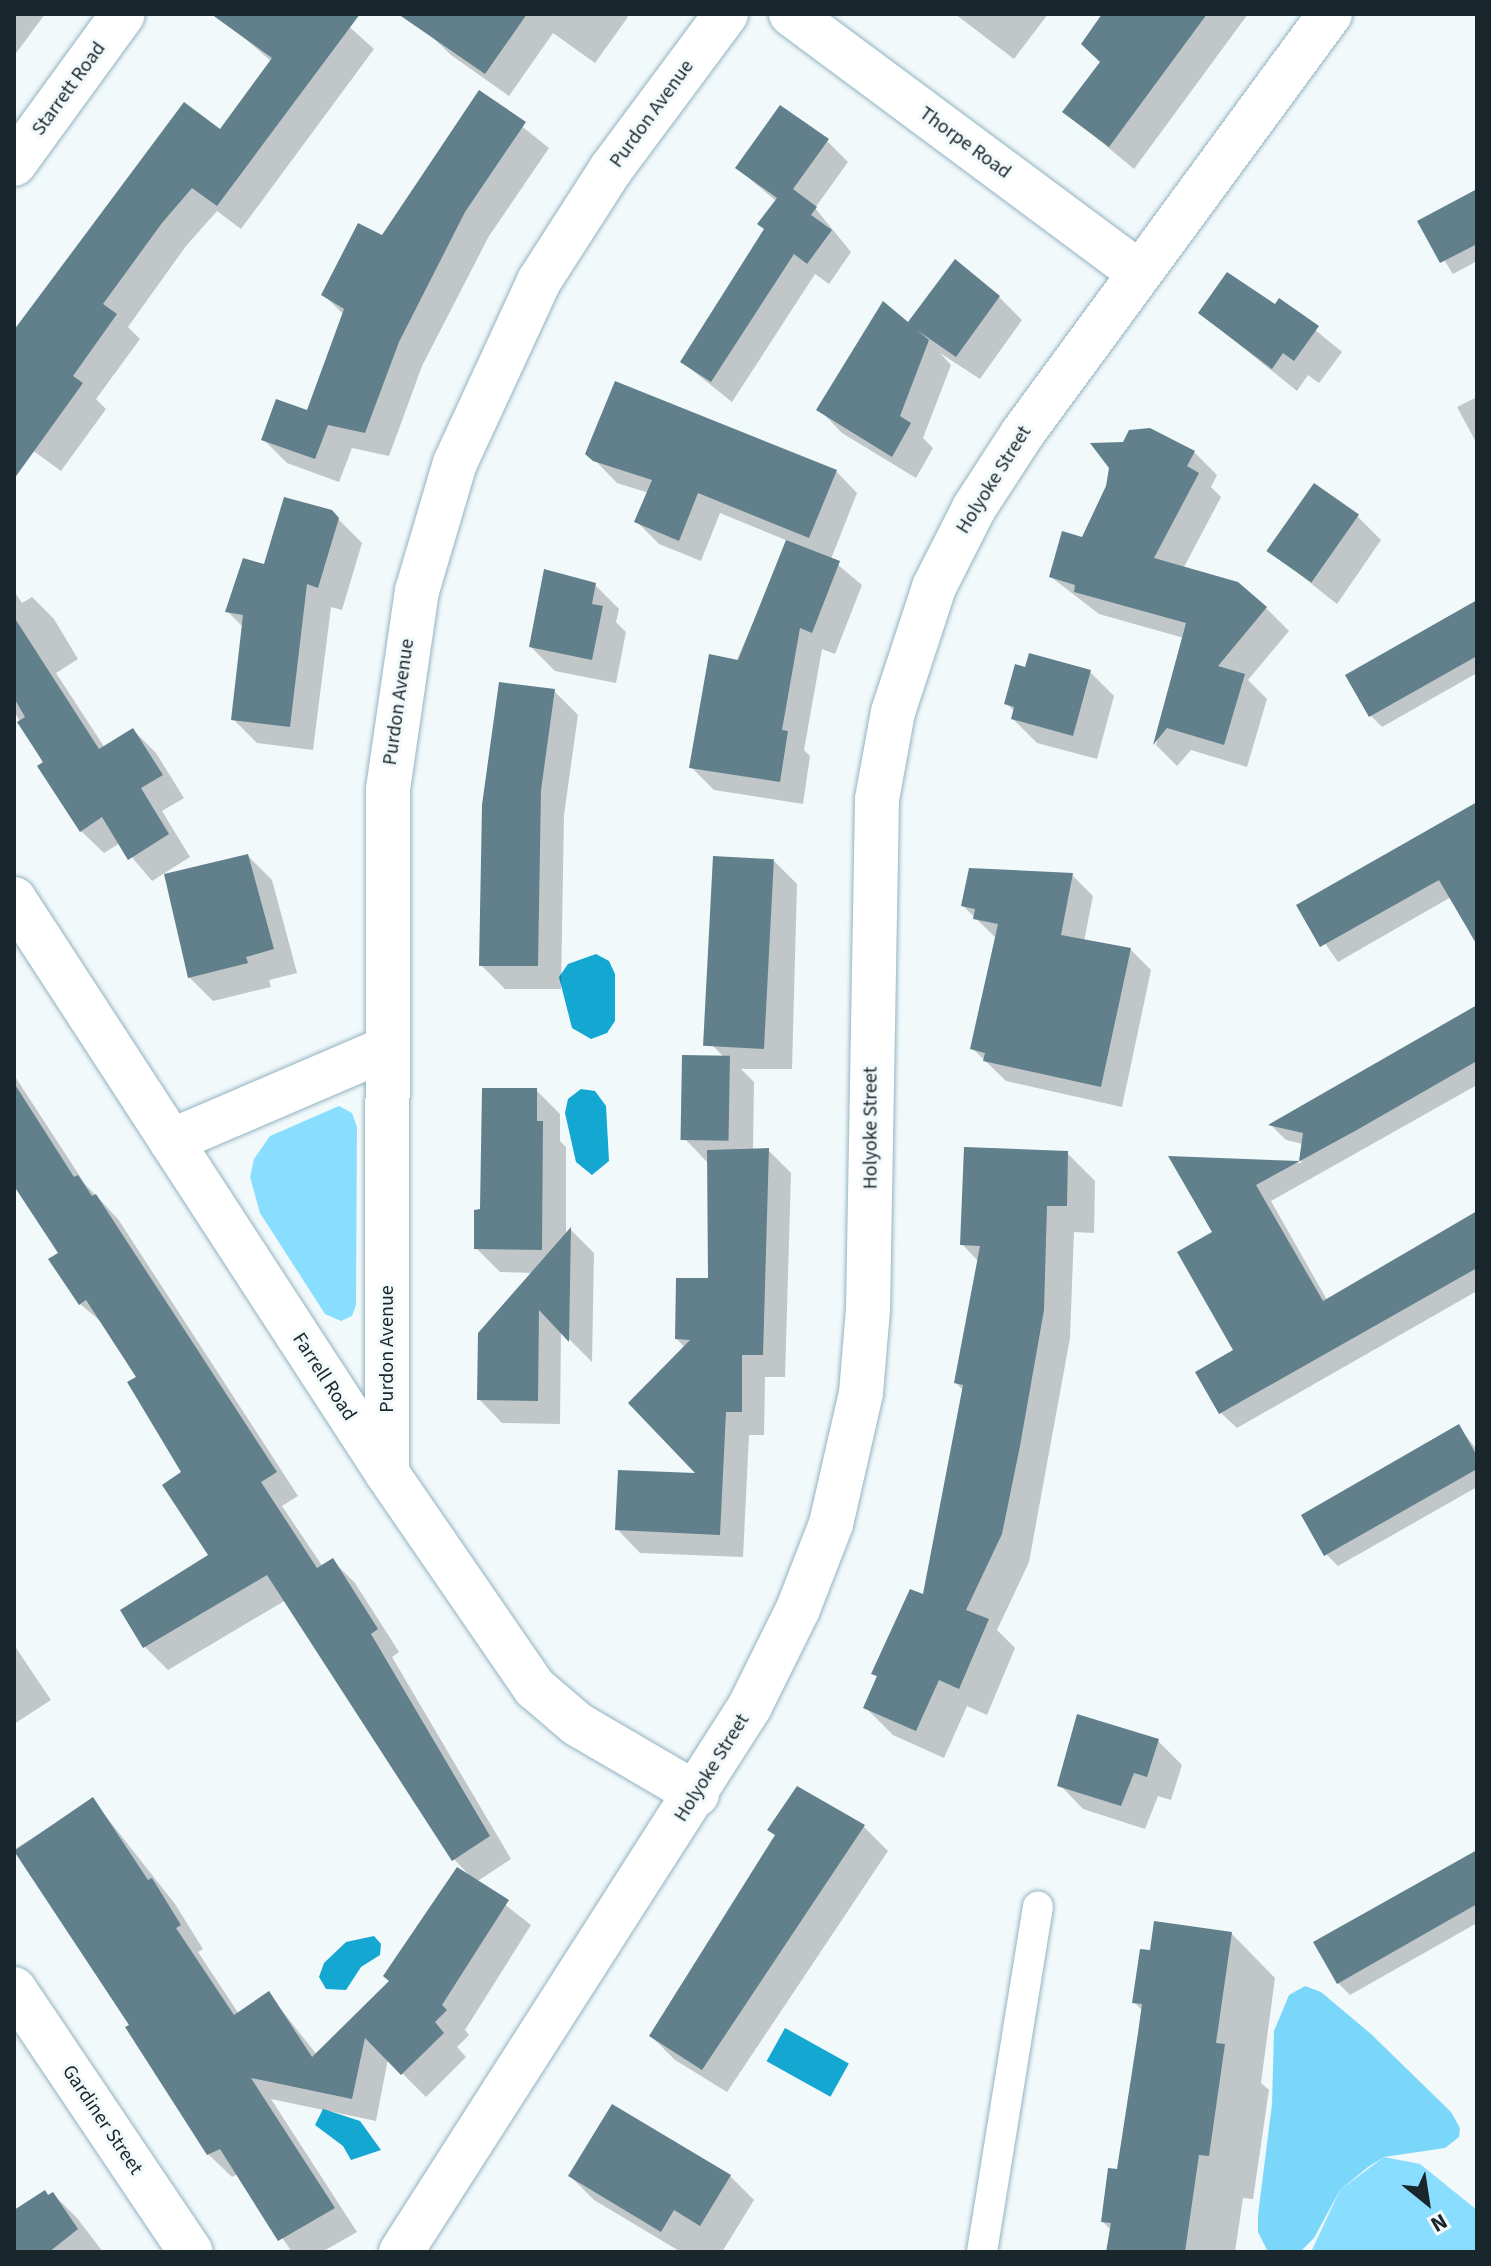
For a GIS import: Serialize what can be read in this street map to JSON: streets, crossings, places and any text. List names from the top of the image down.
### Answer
{
  "streets": {
    "street": [
      "Starrett Road",
      "Purdon Avenue",
      "Thorpe Road",
      "Holyoke Street",
      "Farrell Road",
      "Gardiner Street"
    ]
  },
  "crossings": [
    ["Purdon Avenue", "Farrell Road"],
    ["Thorpe Road", "Holyoke Street"],
    ["Holyoke Street", "Farrell Road"]
  ],
  "north": "bottom right"
}
